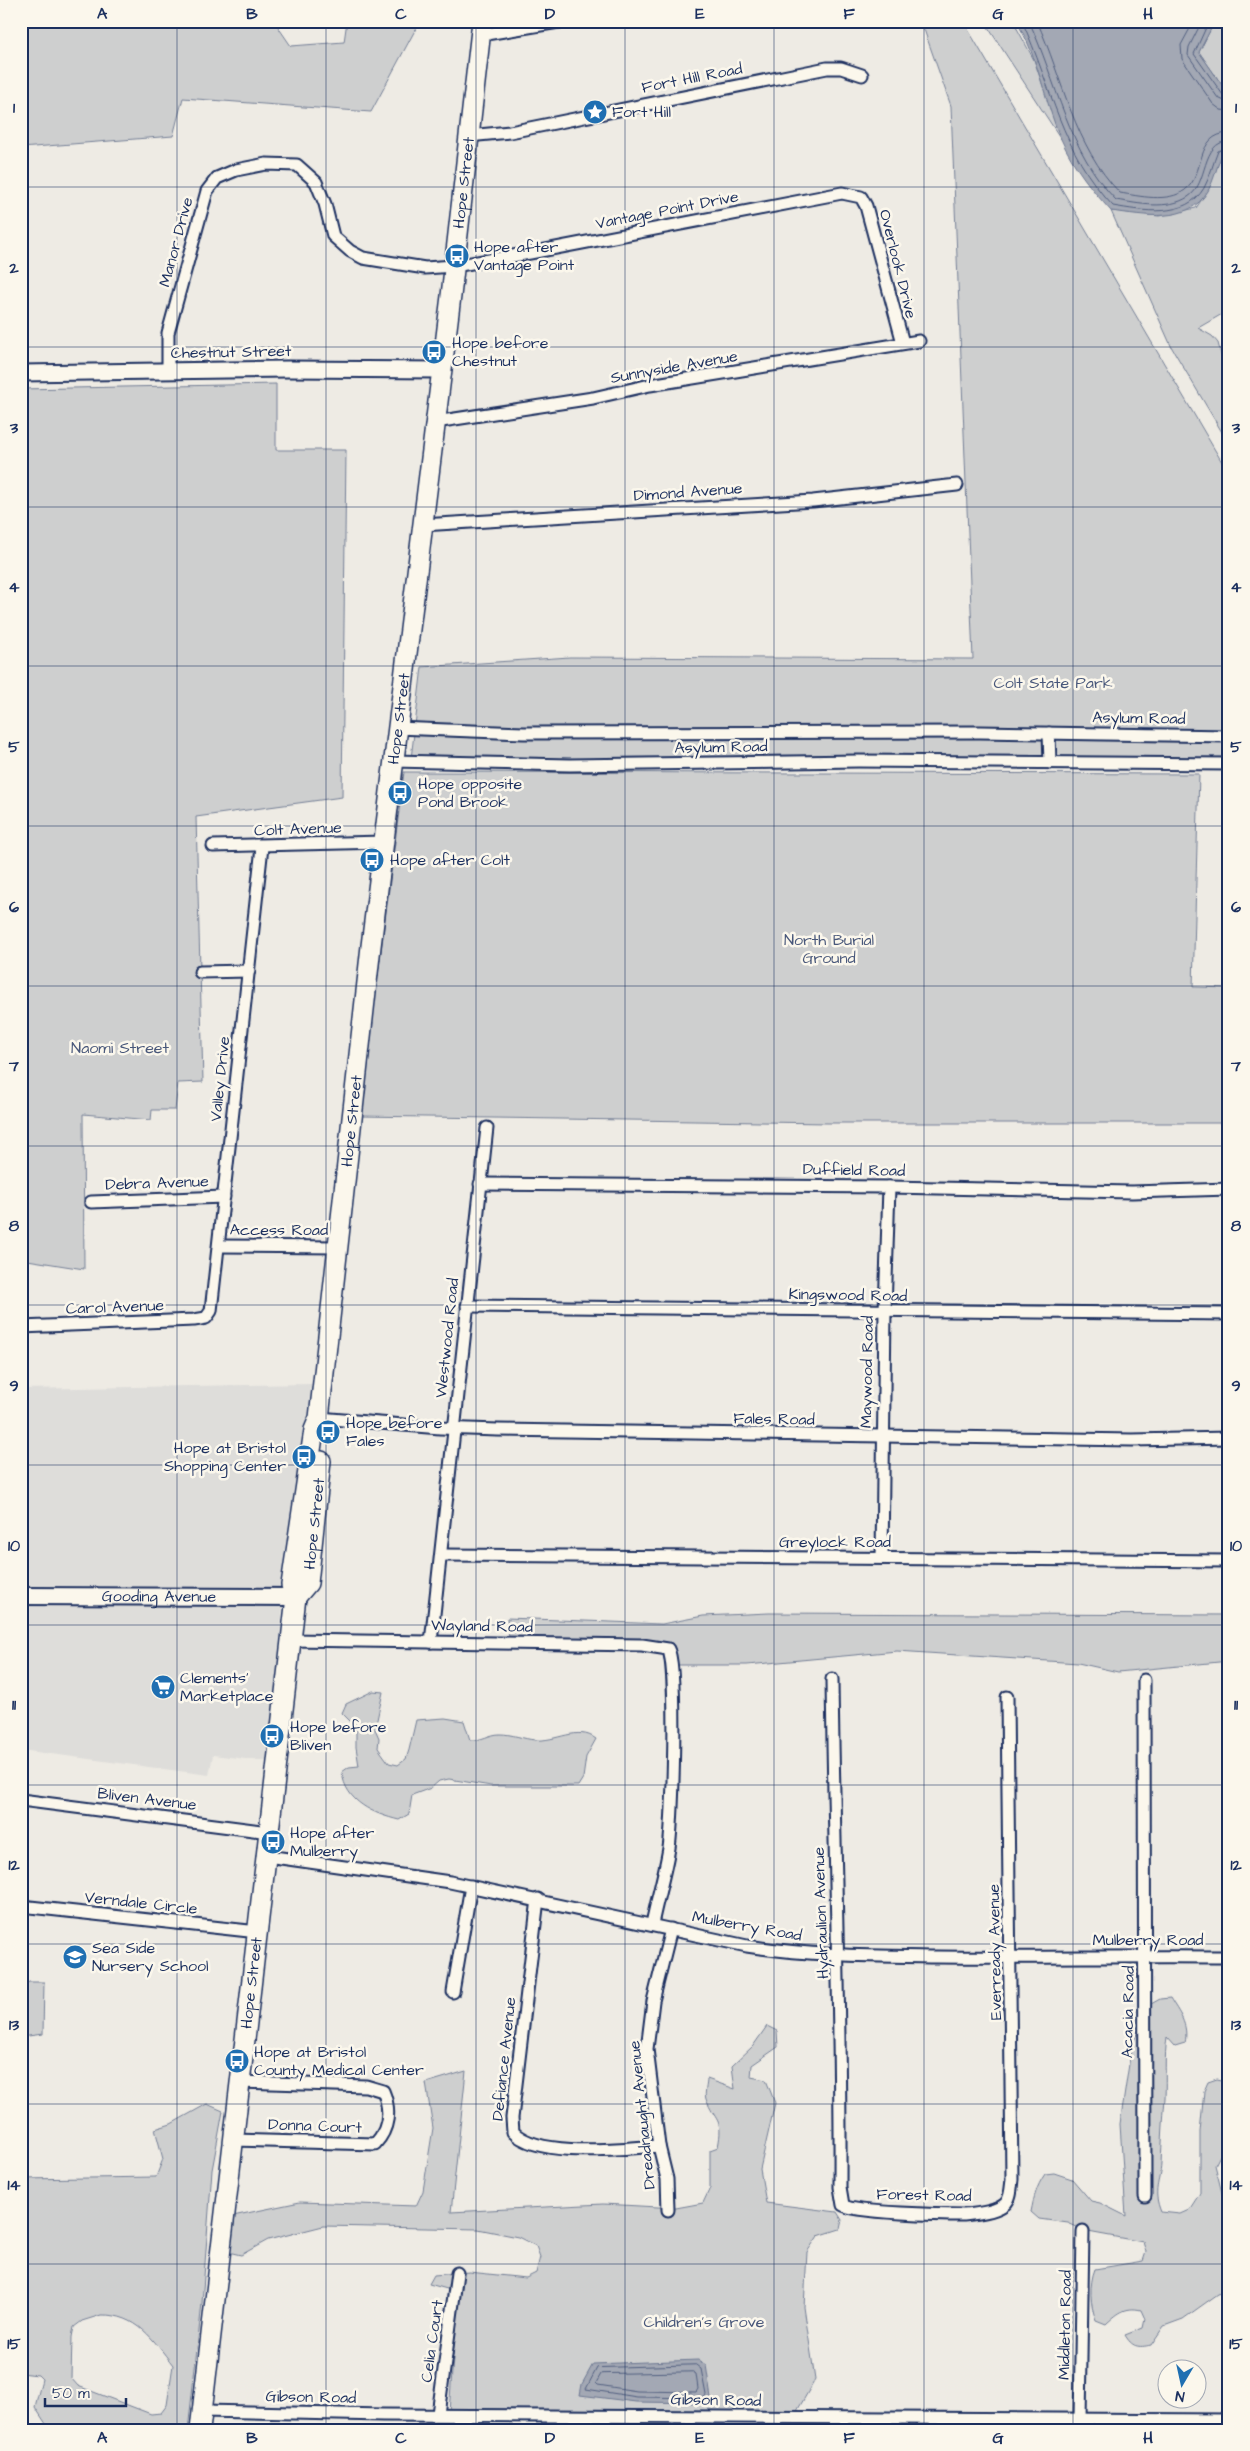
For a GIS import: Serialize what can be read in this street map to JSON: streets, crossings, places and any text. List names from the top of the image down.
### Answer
{
  "streets": {
    "main road": ["Hope Street", "Gooding Avenue"],
    "street": [
      "Fort Hill Road",
      "Vantage Point Drive",
      "Manor Drive",
      "Overlook Drive",
      "Chestnut Street",
      "Sunnyside Avenue",
      "Dimond Avenue",
      "Asylum Road",
      "Colt Avenue",
      "Valley Drive",
      "Duffield Road",
      "Debra Avenue",
      "Access Road",
      "Kingswood Road",
      "Carol Avenue",
      "Westwood Road",
      "Maywood Road",
      "Fales Road",
      "Greylock Road",
      "Wayland Road",
      "Bliven Avenue",
      "Verndale Circle",
      "Hydraulion Avenue",
      "Mulberry Road",
      "Everready Avenue",
      "Acacia Road",
      "Defiance Avenue",
      "Dreadnaught Avenue",
      "Donna Court",
      "Forest Road",
      "Middleton Road",
      "Celia Court",
      "Gibson Road"
    ]
  },
  "crossings": [
    ["Fort Hill Road", "Hope Street"],
    ["Hope Street", "Vantage Point Drive"],
    ["Hope Street", "Manor Drive"],
    ["Hope Street", "Chestnut Street"],
    ["Hope Street", "Sunnyside Avenue"],
    ["Hope Street", "Dimond Avenue"],
    ["Hope Street", "Asylum Road"],
    ["Hope Street", "Colt Avenue"],
    ["Hope Street", "Access Road"],
    ["Hope Street", "Fales Road"],
    ["Hope Street", "Gooding Avenue"],
    ["Hope Street", "Wayland Road"],
    ["Hope Street", "Bliven Avenue"],
    ["Hope Street", "Verndale Circle"],
    ["Hope Street", "Mulberry Road"],
    ["Hope Street", "Donna Court"],
    ["Hope Street", "Gibson Road"],
    ["Vantage Point Drive", "Manor Drive"],
    ["Vantage Point Drive", "Overlook Drive"],
    ["Manor Drive", "Chestnut Street"],
    ["Overlook Drive", "Sunnyside Avenue"],
    ["Colt Avenue", "Valley Drive"],
    ["Valley Drive", "Debra Avenue"],
    ["Valley Drive", "Access Road"],
    ["Valley Drive", "Carol Avenue"],
    ["Duffield Road", "Westwood Road"],
    ["Duffield Road", "Maywood Road"],
    ["Kingswood Road", "Westwood Road"],
    ["Kingswood Road", "Maywood Road"],
    ["Westwood Road", "Fales Road"],
    ["Westwood Road", "Greylock Road"],
    ["Westwood Road", "Wayland Road"],
    ["Maywood Road", "Fales Road"],
    ["Maywood Road", "Greylock Road"],
    ["Wayland Road", "Mulberry Road"],
    ["Hydraulion Avenue", "Mulberry Road"],
    ["Hydraulion Avenue", "Forest Road"],
    ["Mulberry Road", "Everready Avenue"],
    ["Mulberry Road", "Acacia Road"],
    ["Mulberry Road", "Defiance Avenue"],
    ["Mulberry Road", "Dreadnaught Avenue"],
    ["Everready Avenue", "Forest Road"],
    ["Defiance Avenue", "Dreadnaught Avenue"],
    ["Middleton Road", "Gibson Road"],
    ["Celia Court", "Gibson Road"]
  ],
  "parks": [
    "Colt State Park",
    "North Burial Ground",
    "Naomi Street",
    "Children's Grove"
  ],
  "places": {
    "place": ["Fort Hill"],
    "bus stop": [
      "Hope after Vantage Point",
      "Hope before Chestnut",
      "Hope opposite Pond Brook",
      "Hope after Colt",
      "Hope before Fales",
      "Hope at Bristol Shopping Center",
      "Hope before Bliven",
      "Hope after Mulberry",
      "Hope at Bristol County Medical Center"
    ],
    "supermarket": ["Clements' Marketplace"],
    "school or university": ["Sea Side Nursery School"]
  },
  "scale_bar": "50 m",
  "north": "bottom",
  "grid": {
    "columns": [
      "A",
      "B",
      "C",
      "D",
      "E",
      "F",
      "G",
      "H"
    ],
    "rows": [
      "1",
      "2",
      "3",
      "4",
      "5",
      "6",
      "7",
      "8",
      "9",
      "10",
      "11",
      "12",
      "13",
      "14",
      "15"
    ]
  }
}
